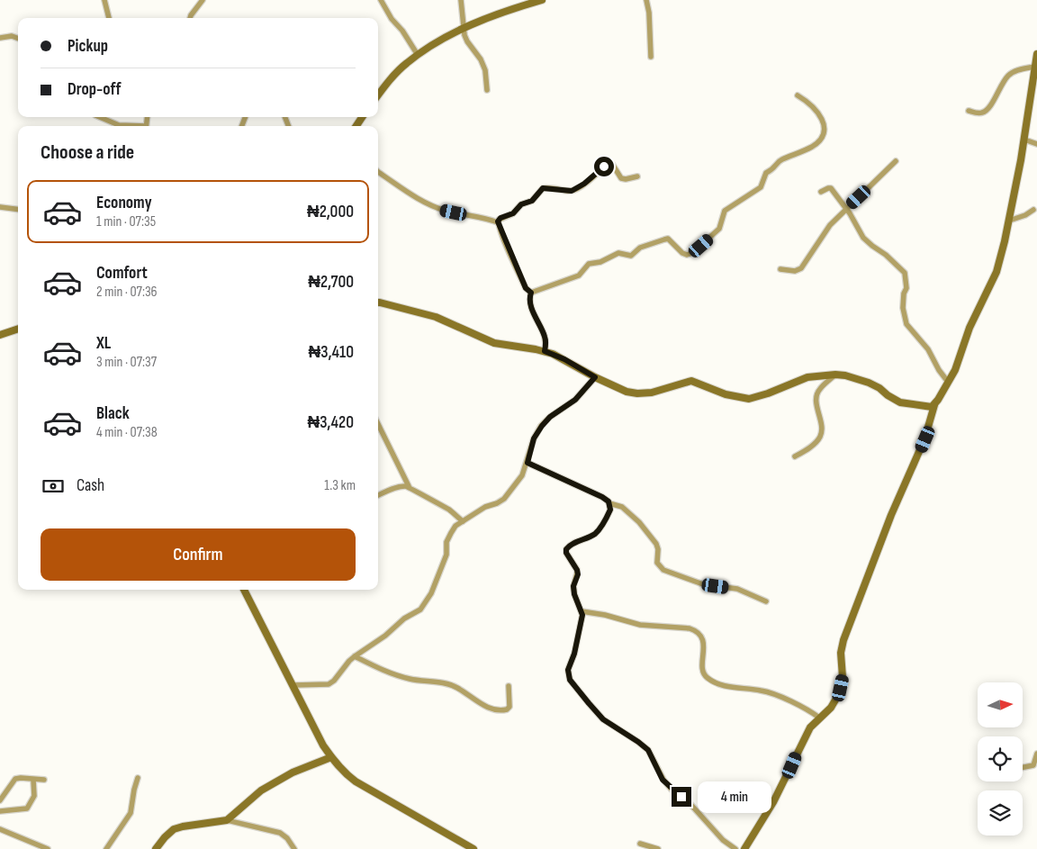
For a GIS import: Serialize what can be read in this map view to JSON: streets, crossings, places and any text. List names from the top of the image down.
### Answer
{
  "north": "right",
  "page": {
    "banner": ["Pickup", "Drop-off"],
    "heading": "Choose a ride",
    "list": [
      {
        "name": "Economy",
        "note": "1 min · 07:35",
        "value": "₦2,000"
      },
      {
        "name": "Comfort",
        "note": "2 min · 07:36",
        "value": "₦2,700"
      },
      {
        "name": "XL",
        "note": "3 min · 07:37",
        "value": "₦3,410"
      },
      {
        "name": "Black",
        "note": "4 min · 07:38",
        "value": "₦3,420"
      }
    ],
    "pay": ["Cash", "1.3 km"],
    "buttons": "Confirm",
    "bubble": "4 min"
  }
}
